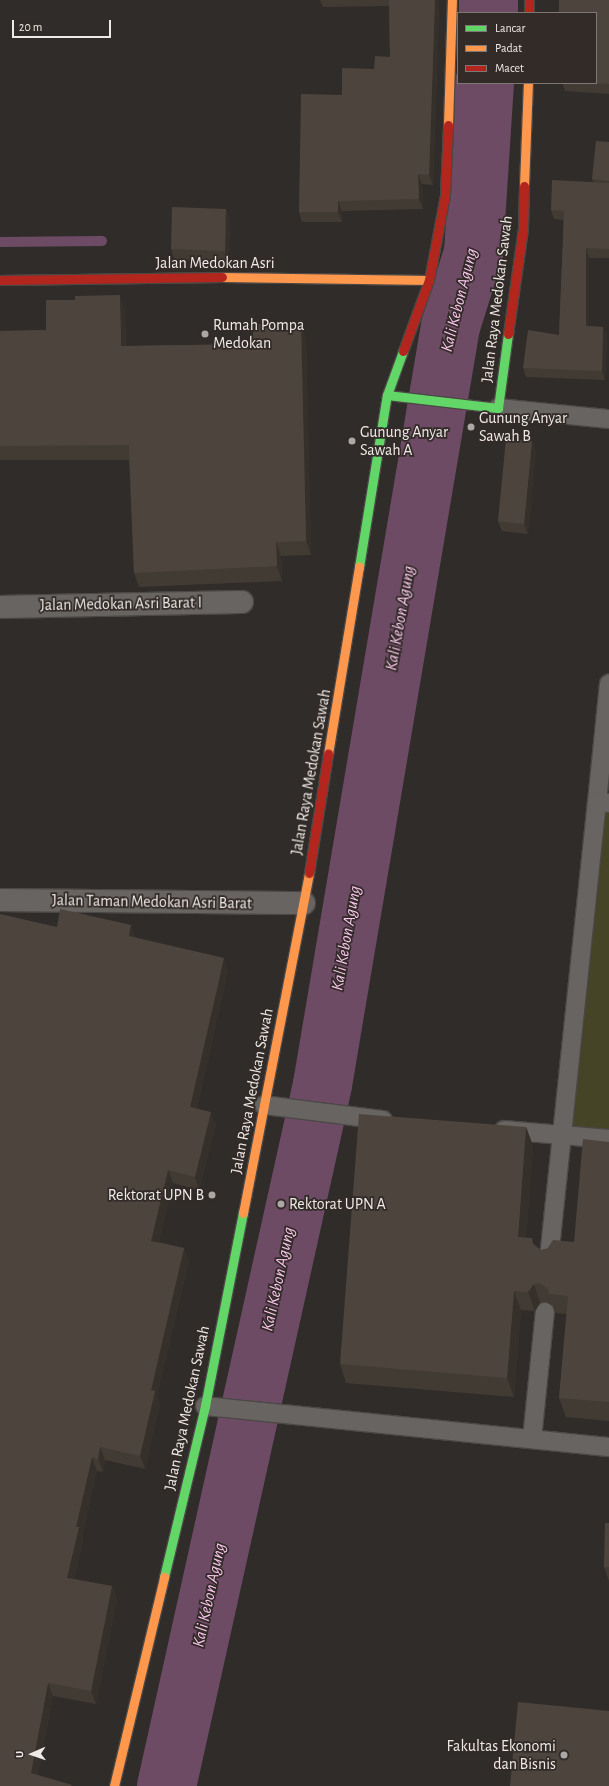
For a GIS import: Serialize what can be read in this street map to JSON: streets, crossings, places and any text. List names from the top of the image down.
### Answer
{
  "streets": {
    "street": [
      "Jalan Medokan Asri",
      "Jalan Raya Medokan Sawah",
      "Jalan Medokan Asri Barat I",
      "Jalan Taman Medokan Asri Barat"
    ]
  },
  "crossings": [
    ["Jalan Medokan Asri", "Jalan Raya Medokan Sawah"],
    ["Jalan Raya Medokan Sawah", "Jalan Taman Medokan Asri Barat"]
  ],
  "water": ["Kali Kebon Agung"],
  "places": [
    "Rumah Pompa Medokan",
    "Gunung Anyar Sawah B",
    "Gunung Anyar Sawah A",
    "Rektorat UPN B",
    "Rektorat UPN A",
    "Fakultas Ekonomi dan Bisnis"
  ],
  "legend": ["Lancar", "Padat", "Macet"],
  "scale_bar": "20 m",
  "north": "left"
}
